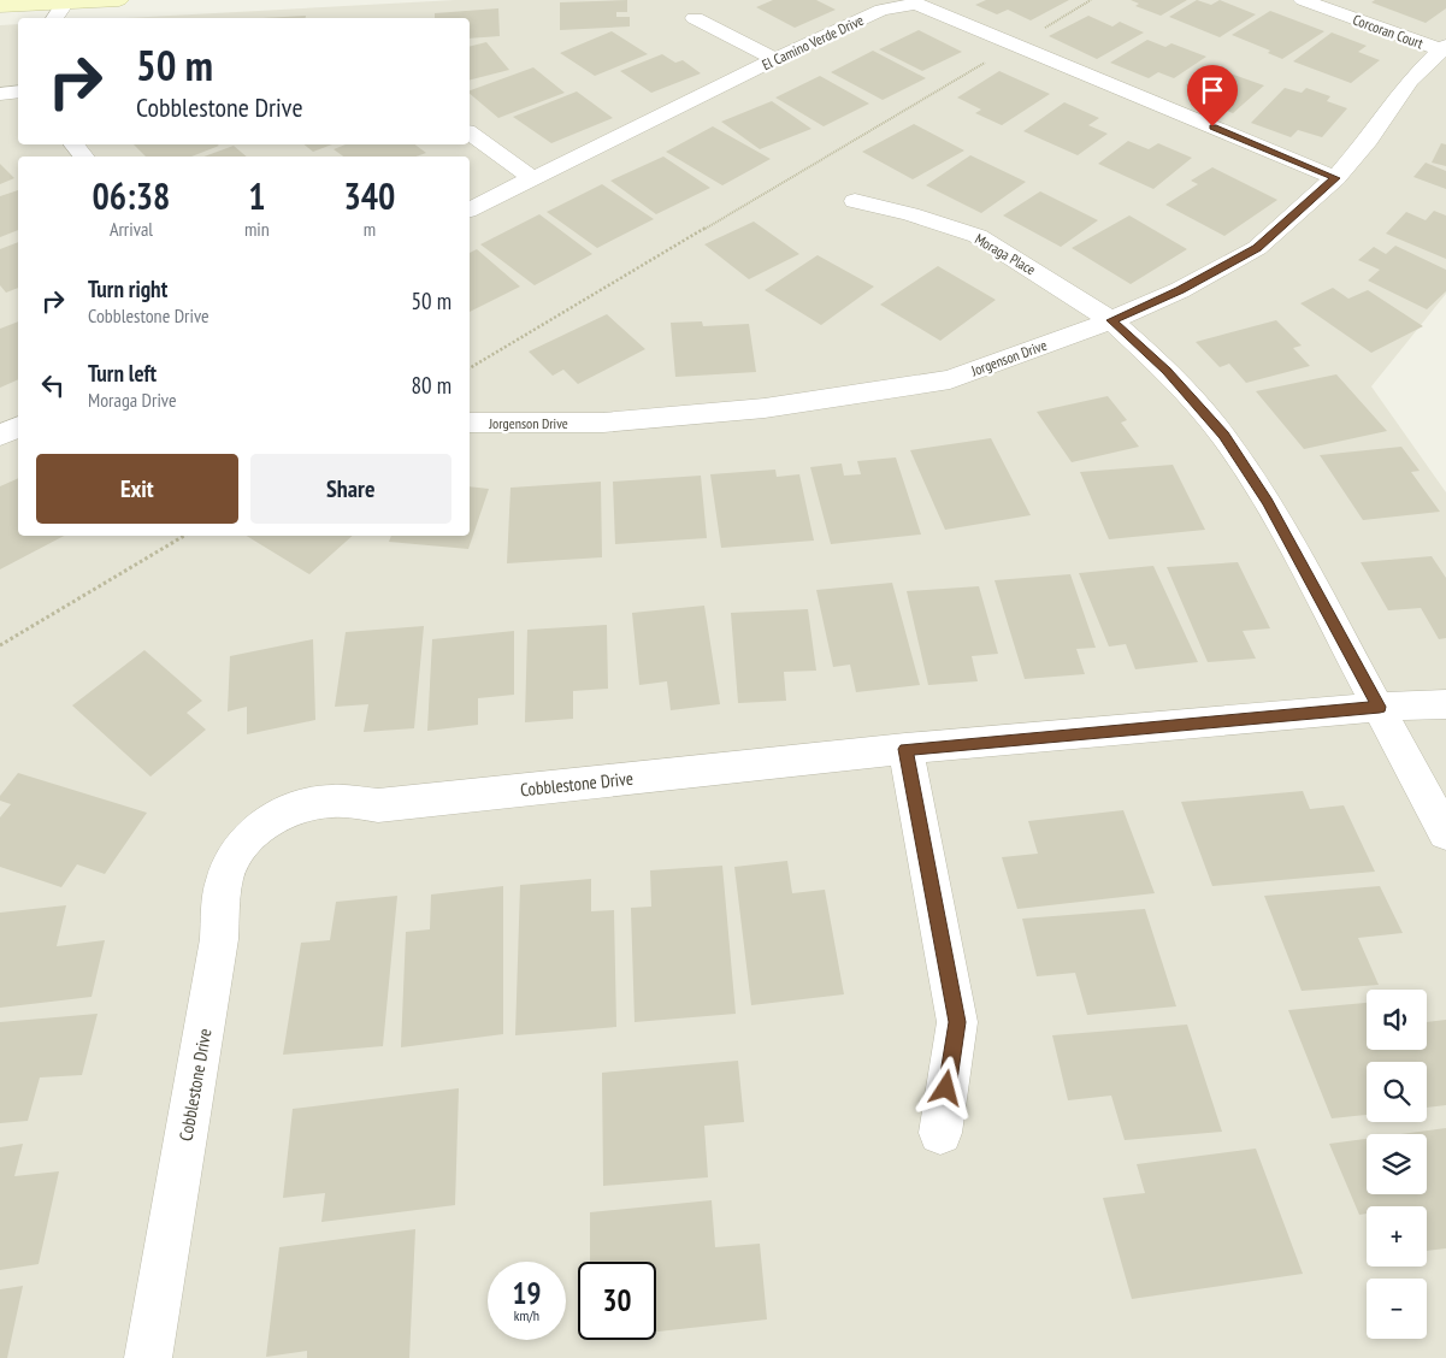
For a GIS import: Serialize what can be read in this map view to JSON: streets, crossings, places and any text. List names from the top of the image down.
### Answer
{
  "streets": {
    "street": [
      "Corcoran Court",
      "El Camino Verde Drive",
      "Moraga Place",
      "Jorgenson Drive",
      "Cobblestone Drive"
    ]
  },
  "crossings": [
    ["Corcoran Court", "Jorgenson Drive"],
    ["El Camino Verde Drive", "Jorgenson Drive"],
    ["Moraga Place", "Jorgenson Drive"],
    ["Moraga Place", "Cobblestone Drive"]
  ],
  "page": {
    "turn": ["50 m", "Cobblestone Drive"],
    "eta": [
      "06:38",
      "Arrival",
      "1",
      "min",
      "340",
      "m"
    ],
    "list": [
      {
        "name": "Turn right",
        "note": "Cobblestone Drive",
        "value": "50 m"
      },
      {
        "name": "Turn left",
        "note": "Moraga Drive",
        "value": "80 m"
      }
    ],
    "buttons": ["Exit", "Share"],
    "map_buttons": ["+", "−"],
    "speed": "19 km/h",
    "limit": "30"
  }
}
